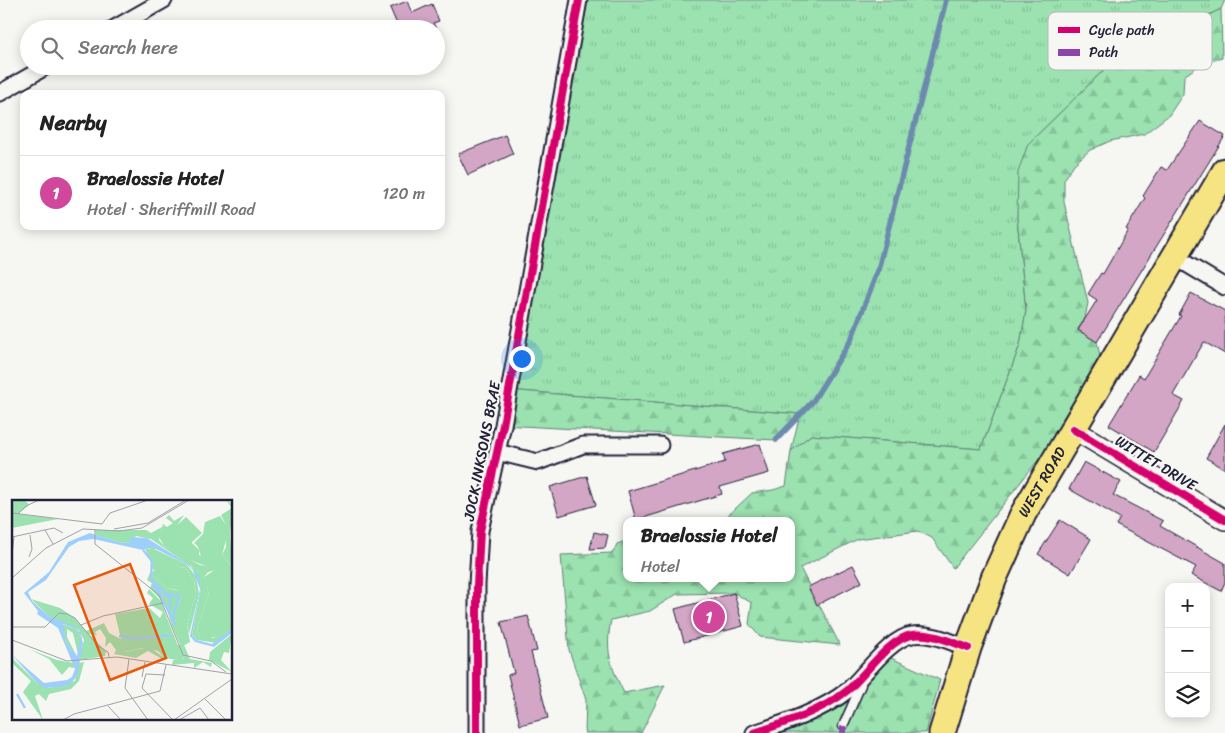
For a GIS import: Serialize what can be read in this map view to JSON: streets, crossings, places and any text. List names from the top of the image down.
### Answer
{
  "streets": {
    "highway": ["WEST ROAD"],
    "street": ["JOCK INKSONS BRAE", "WITTET DRIVE"]
  },
  "crossings": [
    ["WITTET DRIVE", "WEST ROAD"]
  ],
  "legend": ["Cycle path", "Path"],
  "page": {
    "search": "Search here",
    "heading": "Nearby",
    "list": [
      {
        "mark": "1",
        "name": "Braelossie Hotel",
        "note": "Hotel · Sheriffmill Road",
        "value": "120 m"
      }
    ],
    "popup": ["Braelossie Hotel", "Hotel"],
    "map_buttons": ["+", "−"],
    "pins": "1"
  }
}
